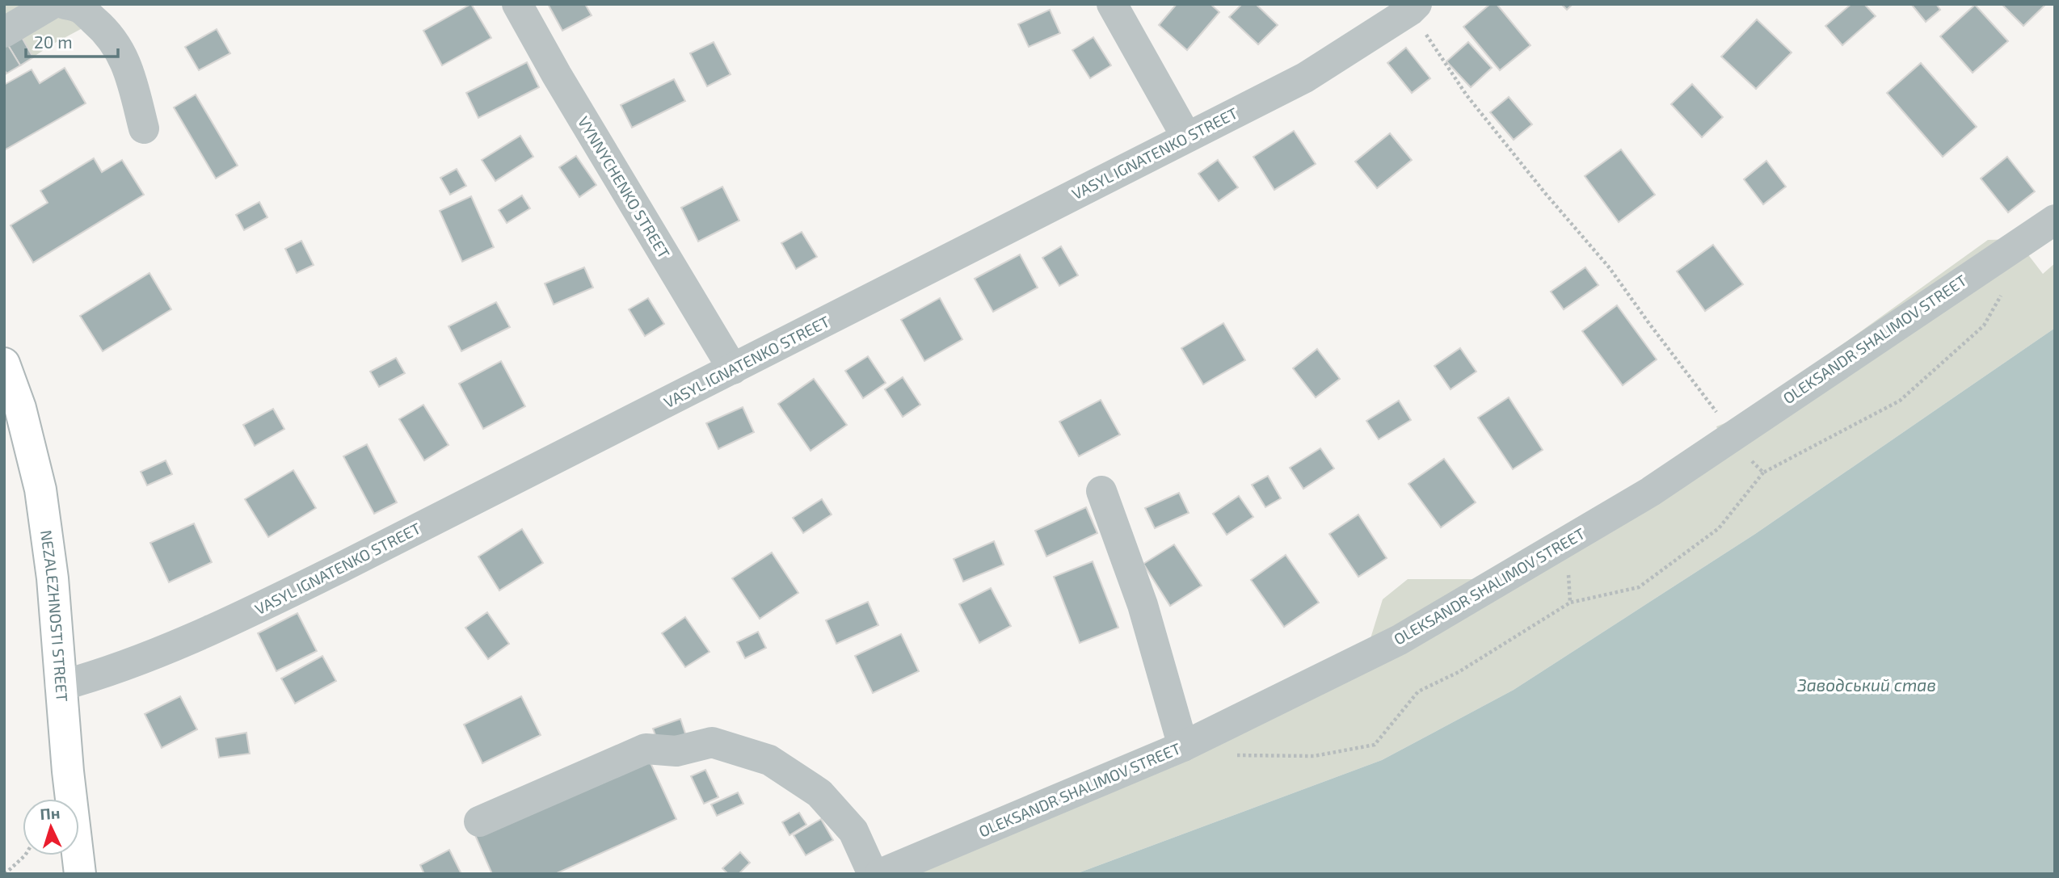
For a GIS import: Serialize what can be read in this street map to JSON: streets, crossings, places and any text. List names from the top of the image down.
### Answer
{
  "streets": {
    "main road": ["NEZALEZHNOSTI STREET"],
    "street": ["VASYL IGNATENKO STREET", "VYNNYCHENKO STREET", "OLEKSANDR SHALIMOV STREET"]
  },
  "crossings": [
    ["VASYL IGNATENKO STREET", "VYNNYCHENKO STREET"],
    ["VASYL IGNATENKO STREET", "NEZALEZHNOSTI STREET"]
  ],
  "water": ["Заводський став"],
  "scale_bar": "20 m",
  "north": "top"
}
